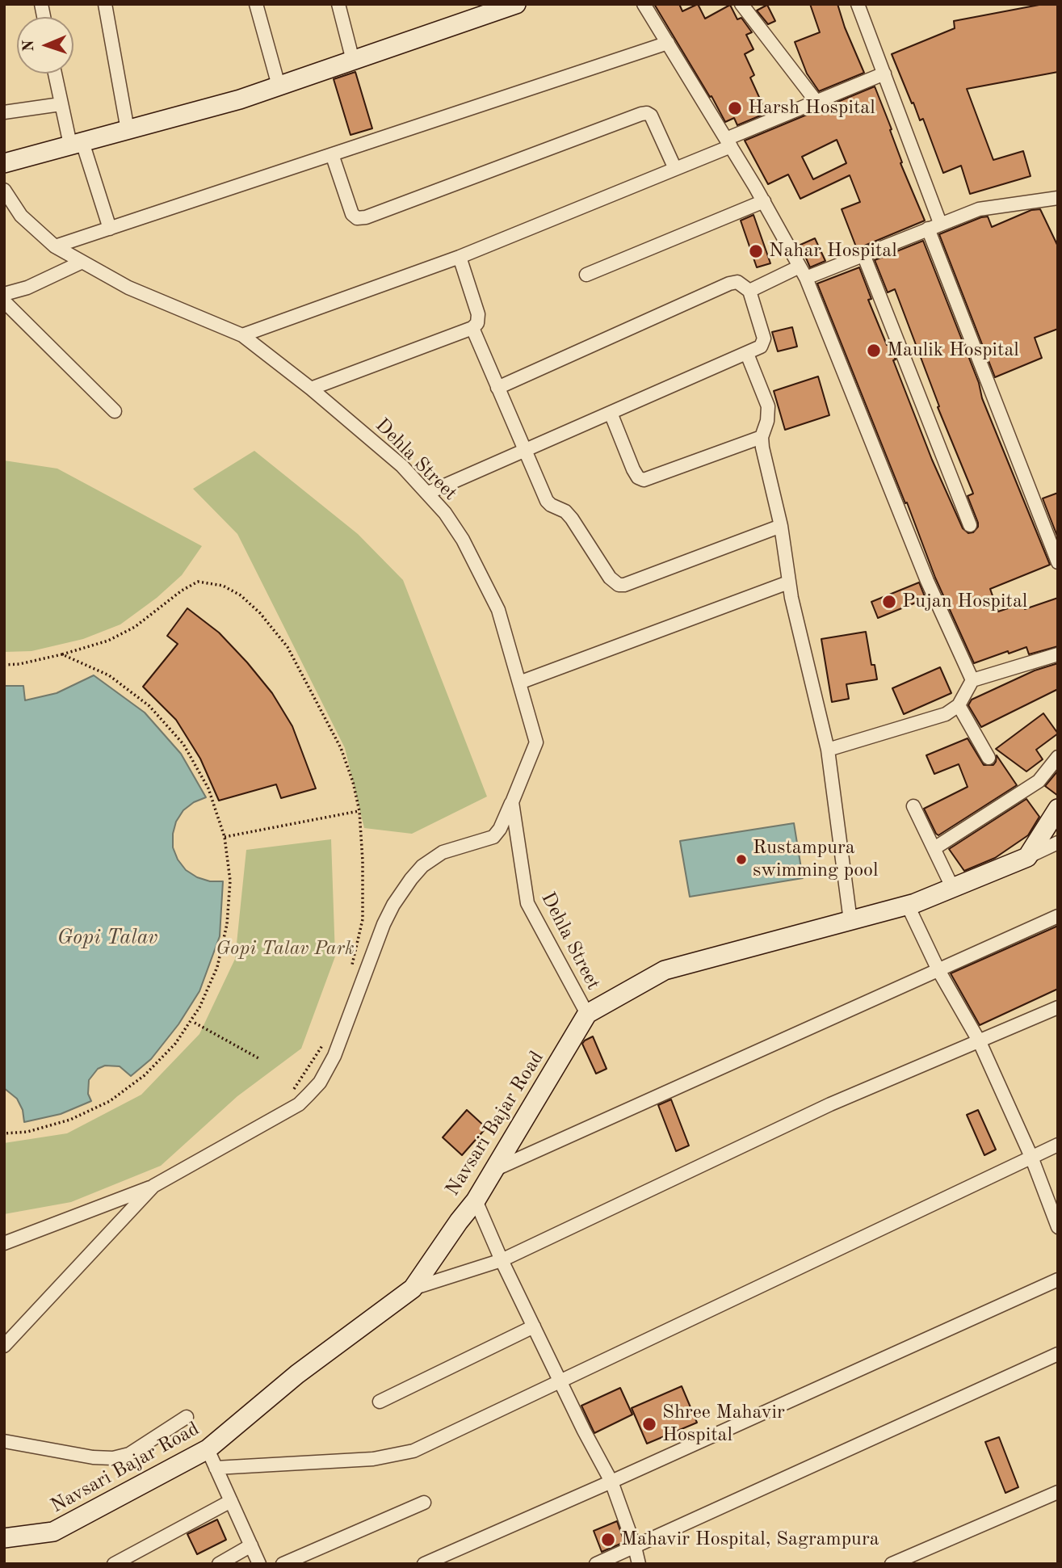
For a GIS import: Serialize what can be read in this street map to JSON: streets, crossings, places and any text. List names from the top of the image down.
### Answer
{
  "streets": {
    "main road": ["Navsari Bajar Road"],
    "street": ["Dehla Street"]
  },
  "crossings": [
    ["Dehla Street", "Navsari Bajar Road"]
  ],
  "water": ["Gopi Talav"],
  "parks": ["Gopi Talav Park"],
  "places": [
    "Harsh Hospital",
    "Nahar Hospital",
    "Maulik Hospital",
    "Pujan Hospital",
    "Rustampura swimming pool",
    "Shree Mahavir Hospital",
    "Mahavir Hospital, Sagrampura"
  ],
  "north": "left"
}
